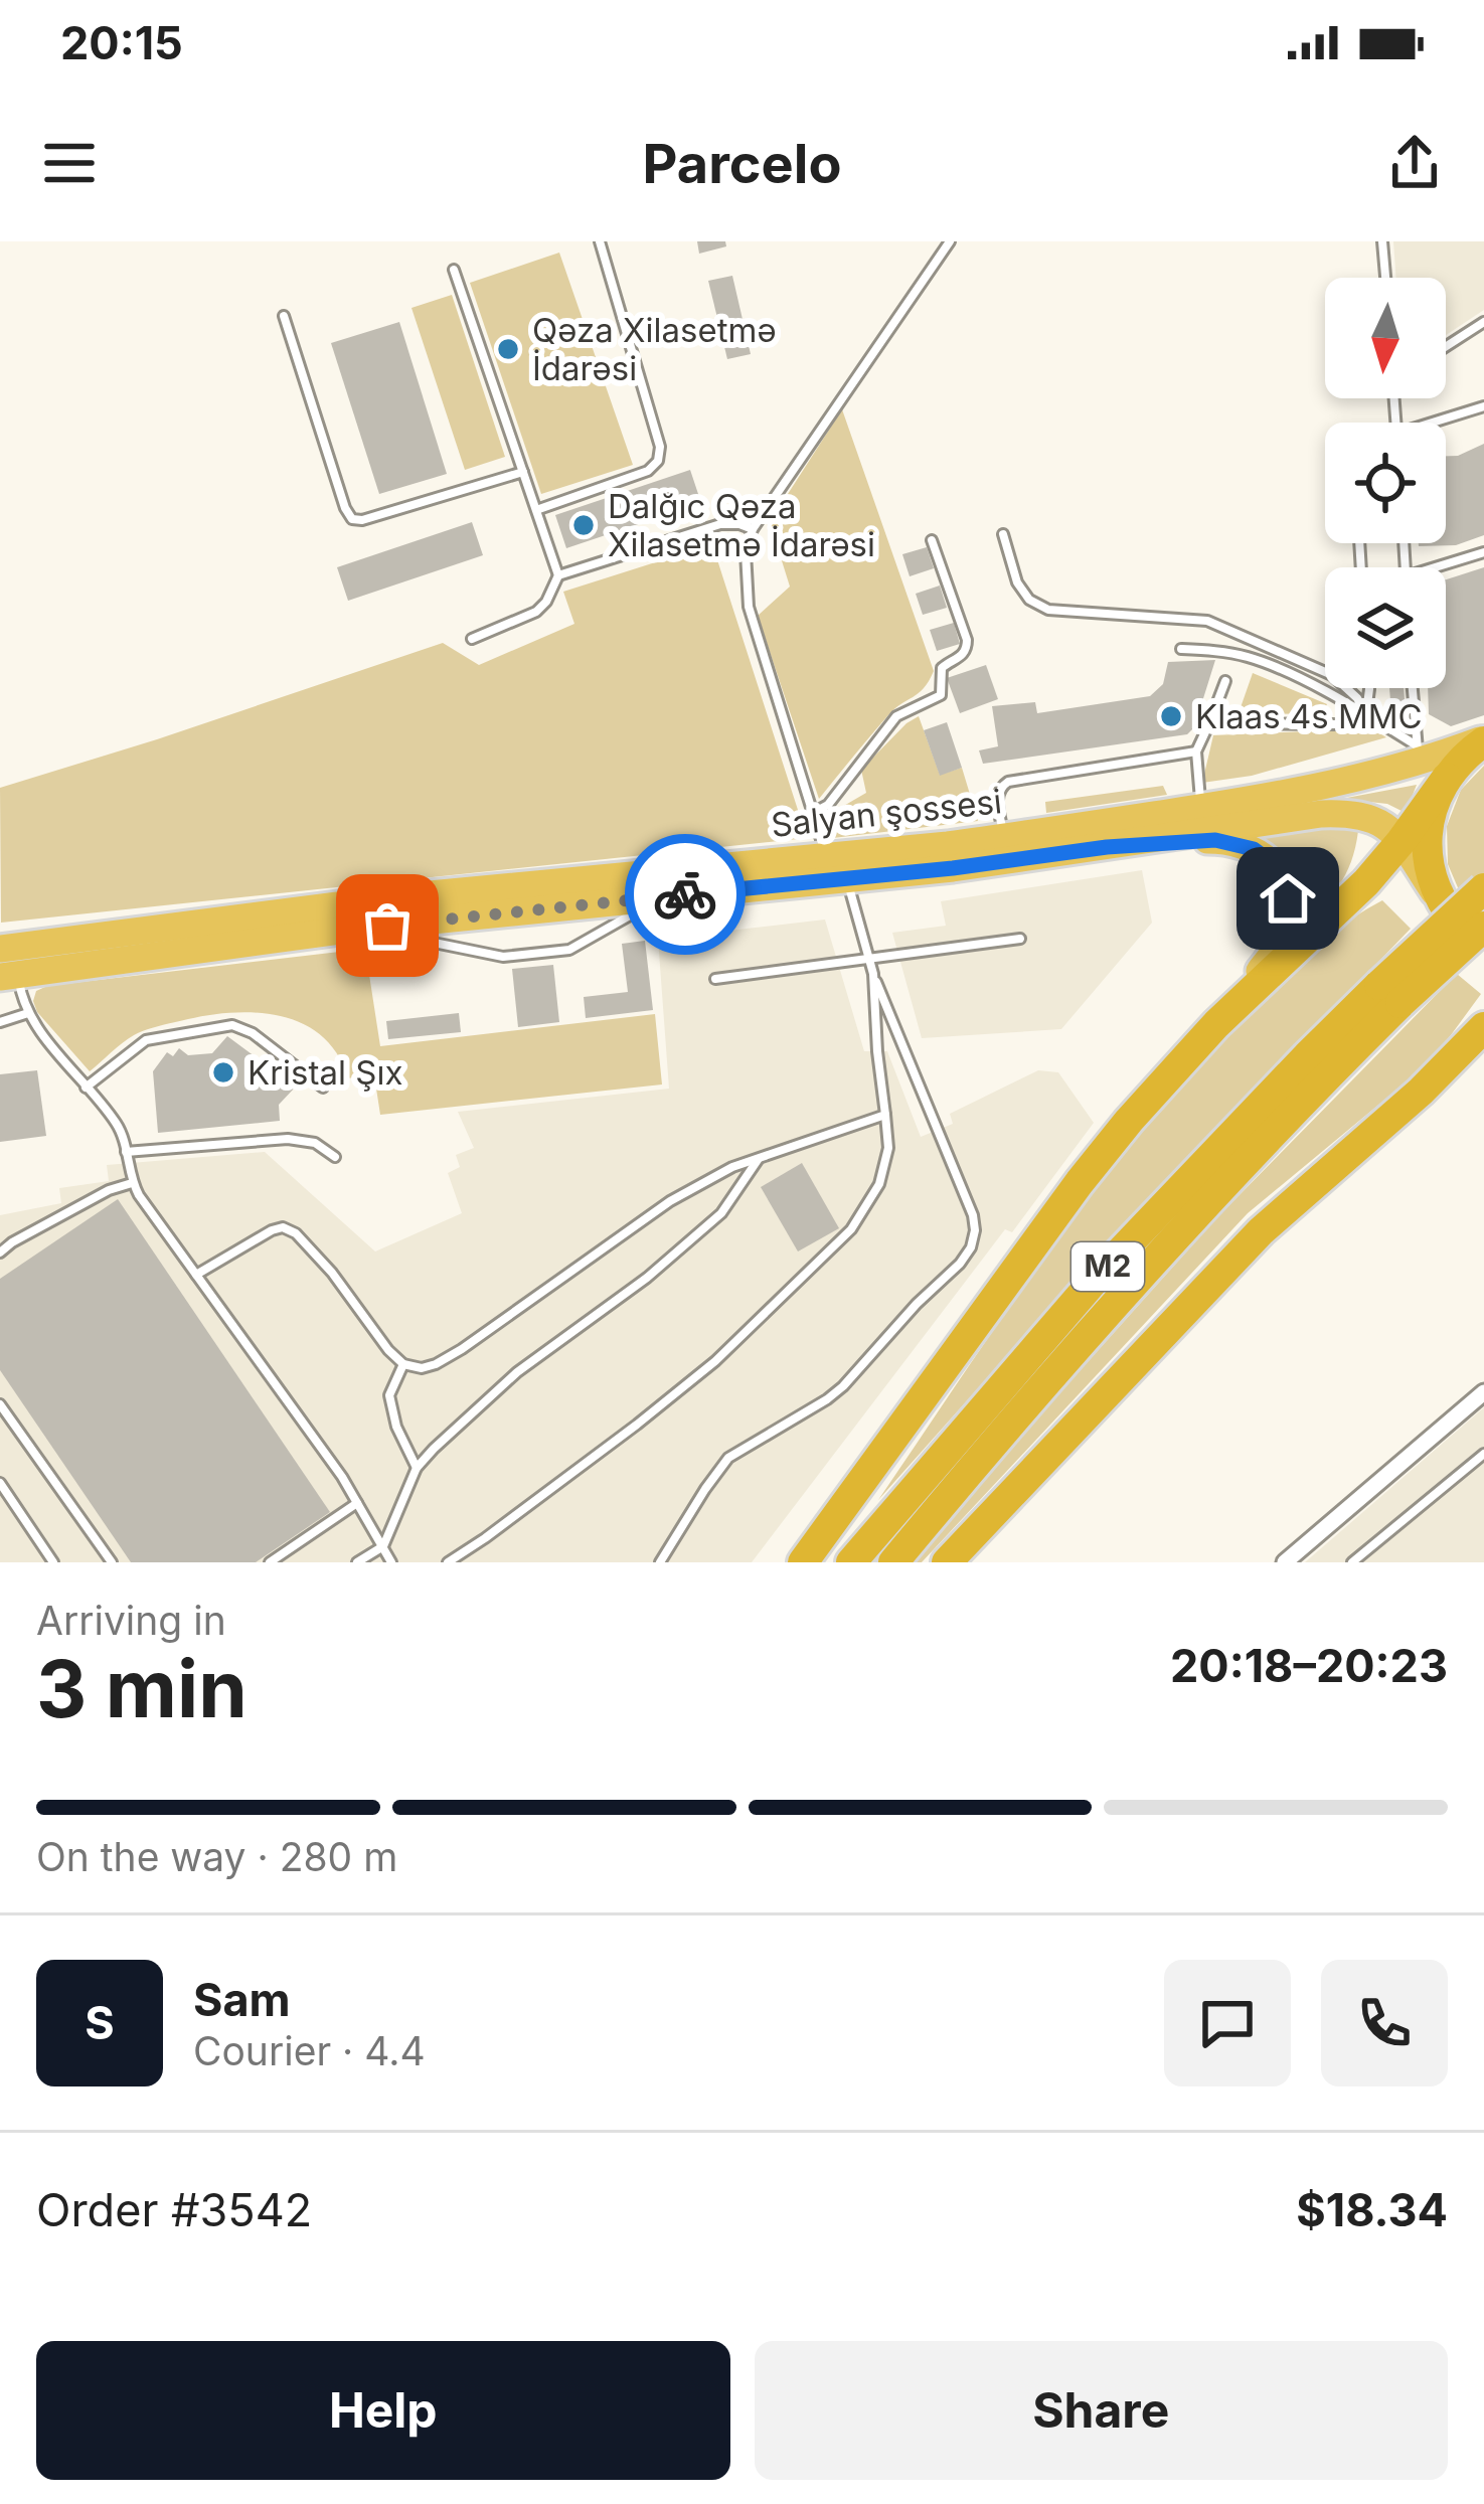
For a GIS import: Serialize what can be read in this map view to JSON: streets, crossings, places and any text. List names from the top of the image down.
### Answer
{
  "streets": {
    "highway": ["Salyan şossesi", "M2"]
  },
  "places": [
    "Qəza Xilasetmə İdarəsi",
    "Dalğıc Qəza Xilasetmə İdarəsi",
    "Klaas 4s MMC",
    "Kristal Şıx"
  ],
  "north": "bottom",
  "page": {
    "status": "20:15",
    "header": "Parcelo",
    "heading": ["3 min", "Arriving in", "20:18–20:23"],
    "panel": [
      "Sam",
      "Courier · 4.4",
      "Order #3542",
      "$18.34"
    ],
    "bar": "On the way · 280 m",
    "round": "S",
    "buttons": ["Help", "Share"]
  }
}
